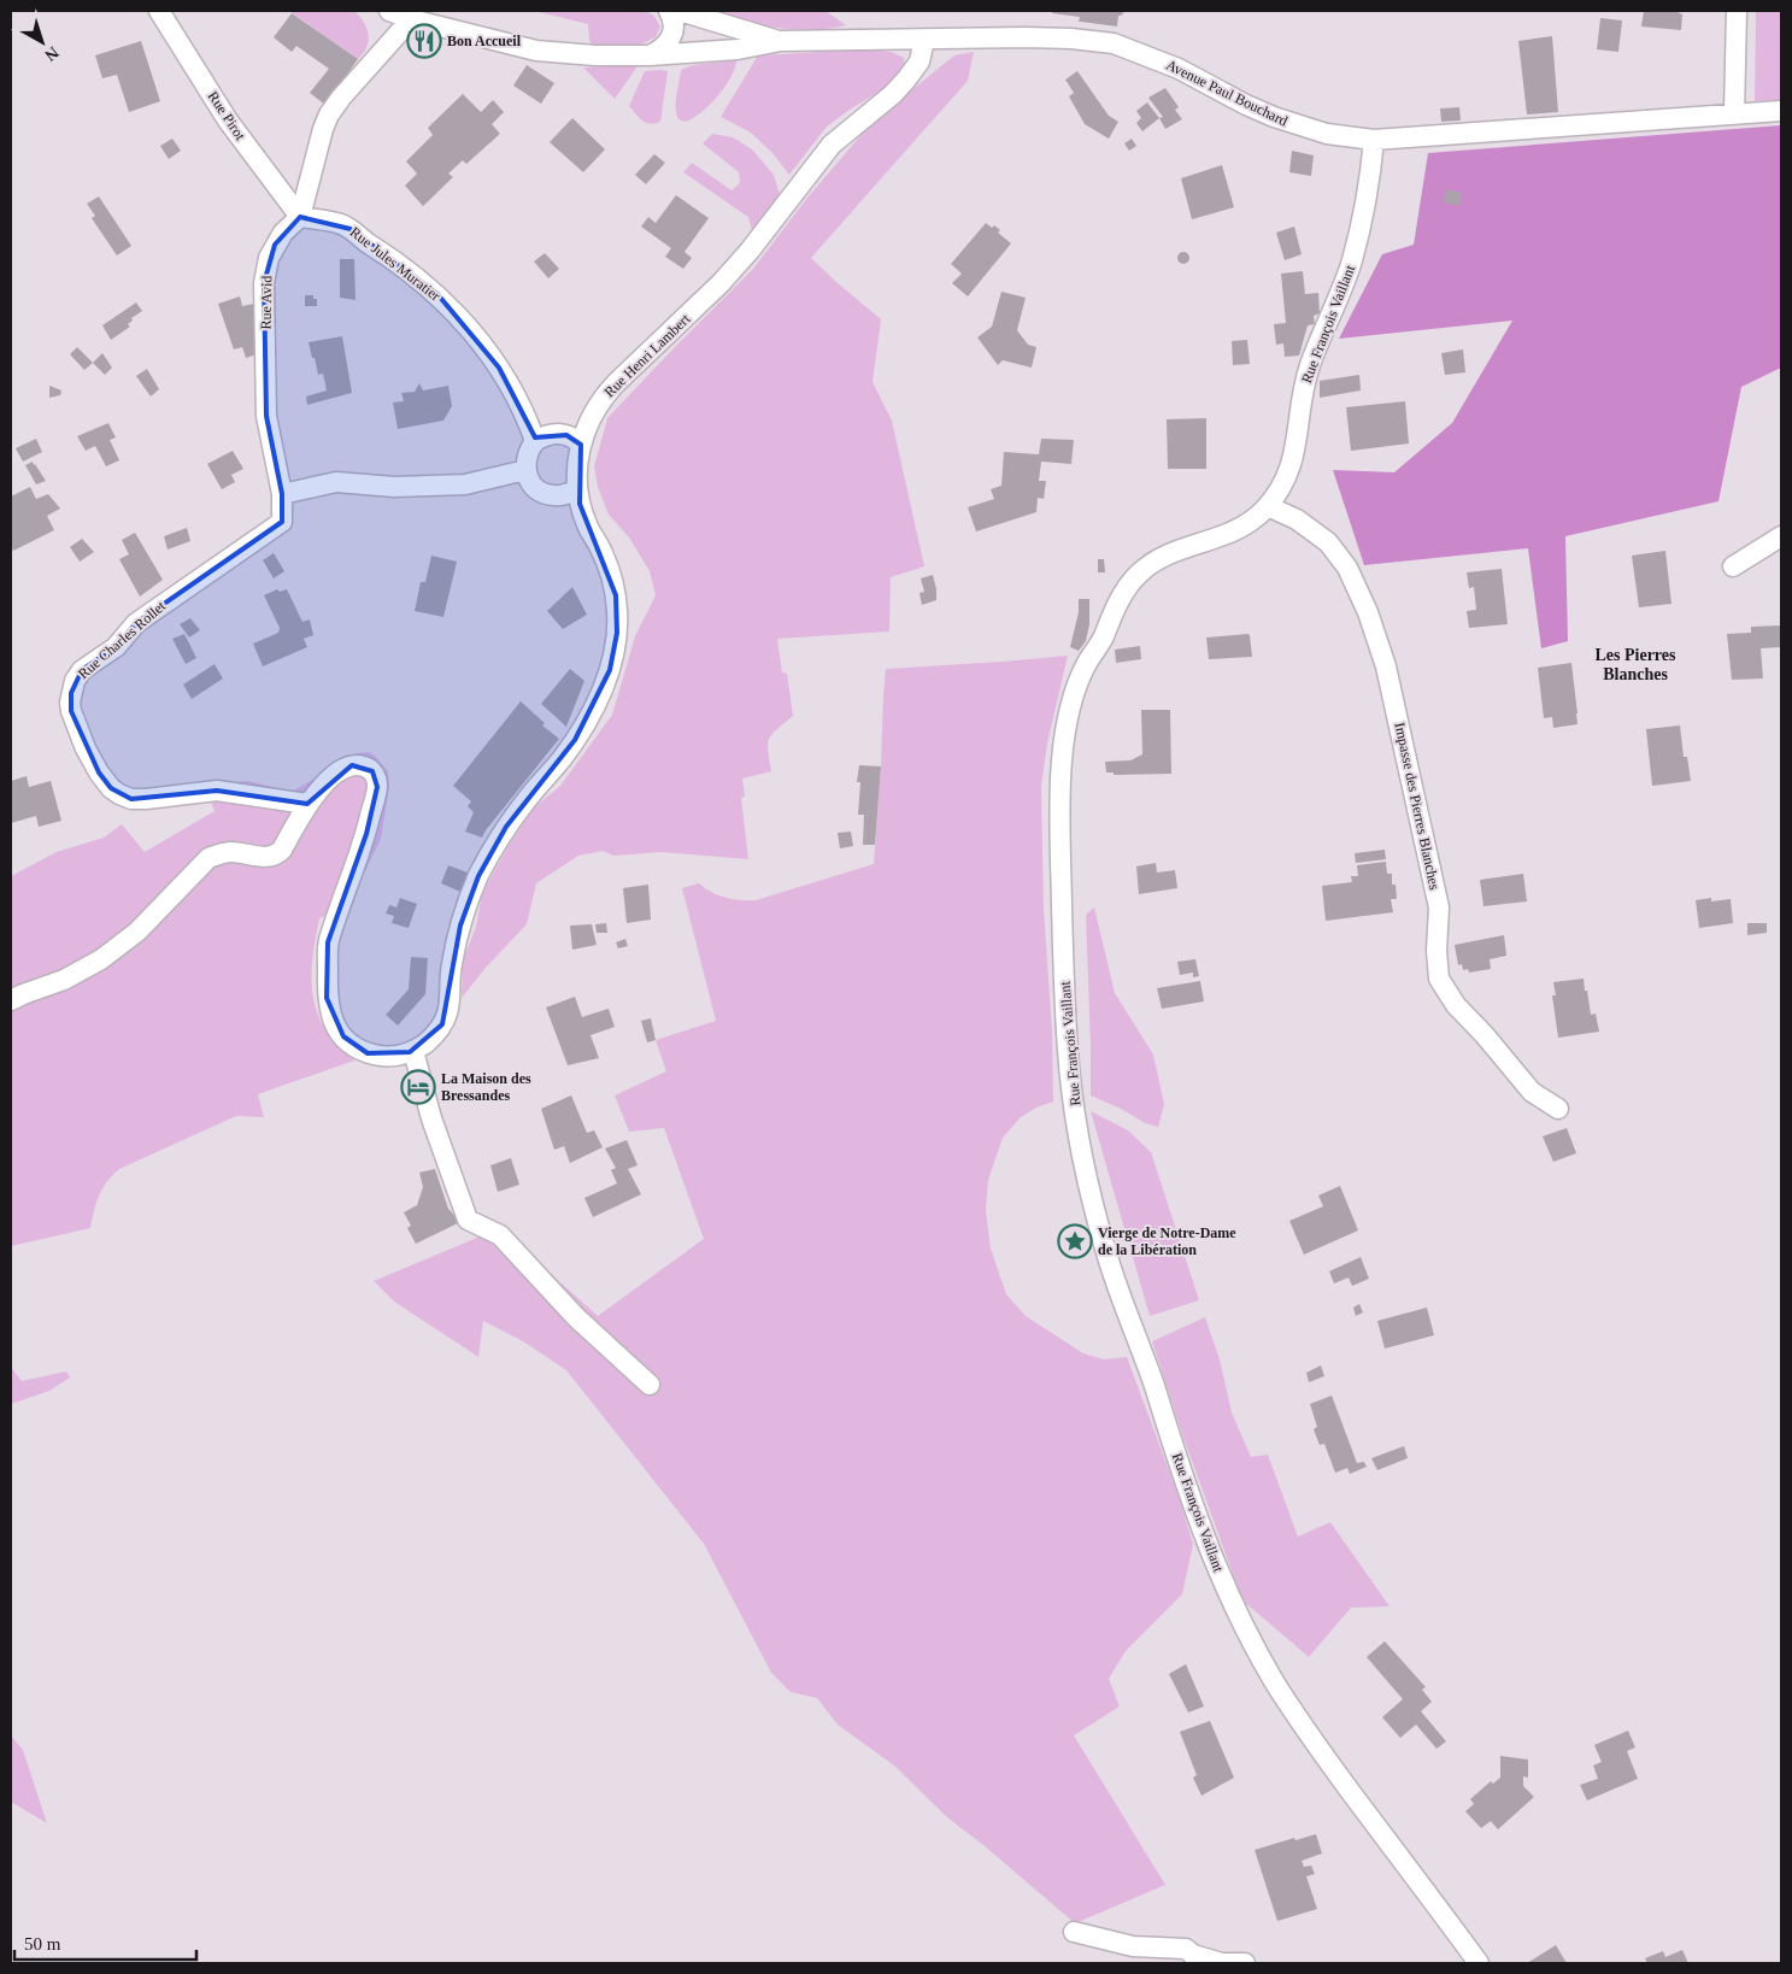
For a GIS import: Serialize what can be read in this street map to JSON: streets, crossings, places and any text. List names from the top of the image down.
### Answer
{
  "streets": {
    "street": [
      "Avenue Paul Bouchard",
      "Rue Pirot",
      "Rue Jules Muratier",
      "Rue Avid",
      "Rue François Vaillant",
      "Rue Henri Lambert",
      "Rue Charles Rollet",
      "Impasse des Pierres Blanches"
    ]
  },
  "crossings": [
    ["Avenue Paul Bouchard", "Rue François Vaillant"],
    ["Avenue Paul Bouchard", "Rue Henri Lambert"],
    ["Rue Pirot", "Rue Jules Muratier"],
    ["Rue Pirot", "Rue Avid"],
    ["Rue Jules Muratier", "Rue Avid"],
    ["Rue Jules Muratier", "Rue Henri Lambert"],
    ["Rue Avid", "Rue Charles Rollet"],
    ["Rue François Vaillant", "Impasse des Pierres Blanches"]
  ],
  "districts": ["Les Pierres Blanches"],
  "places": {
    "restaurant": ["Bon Accueil"],
    "hotel": ["La Maison des Bressandes"],
    "place": ["Vierge de Notre-Dame de la Libération"]
  },
  "scale_bar": "50 m",
  "north": "bottom right"
}
